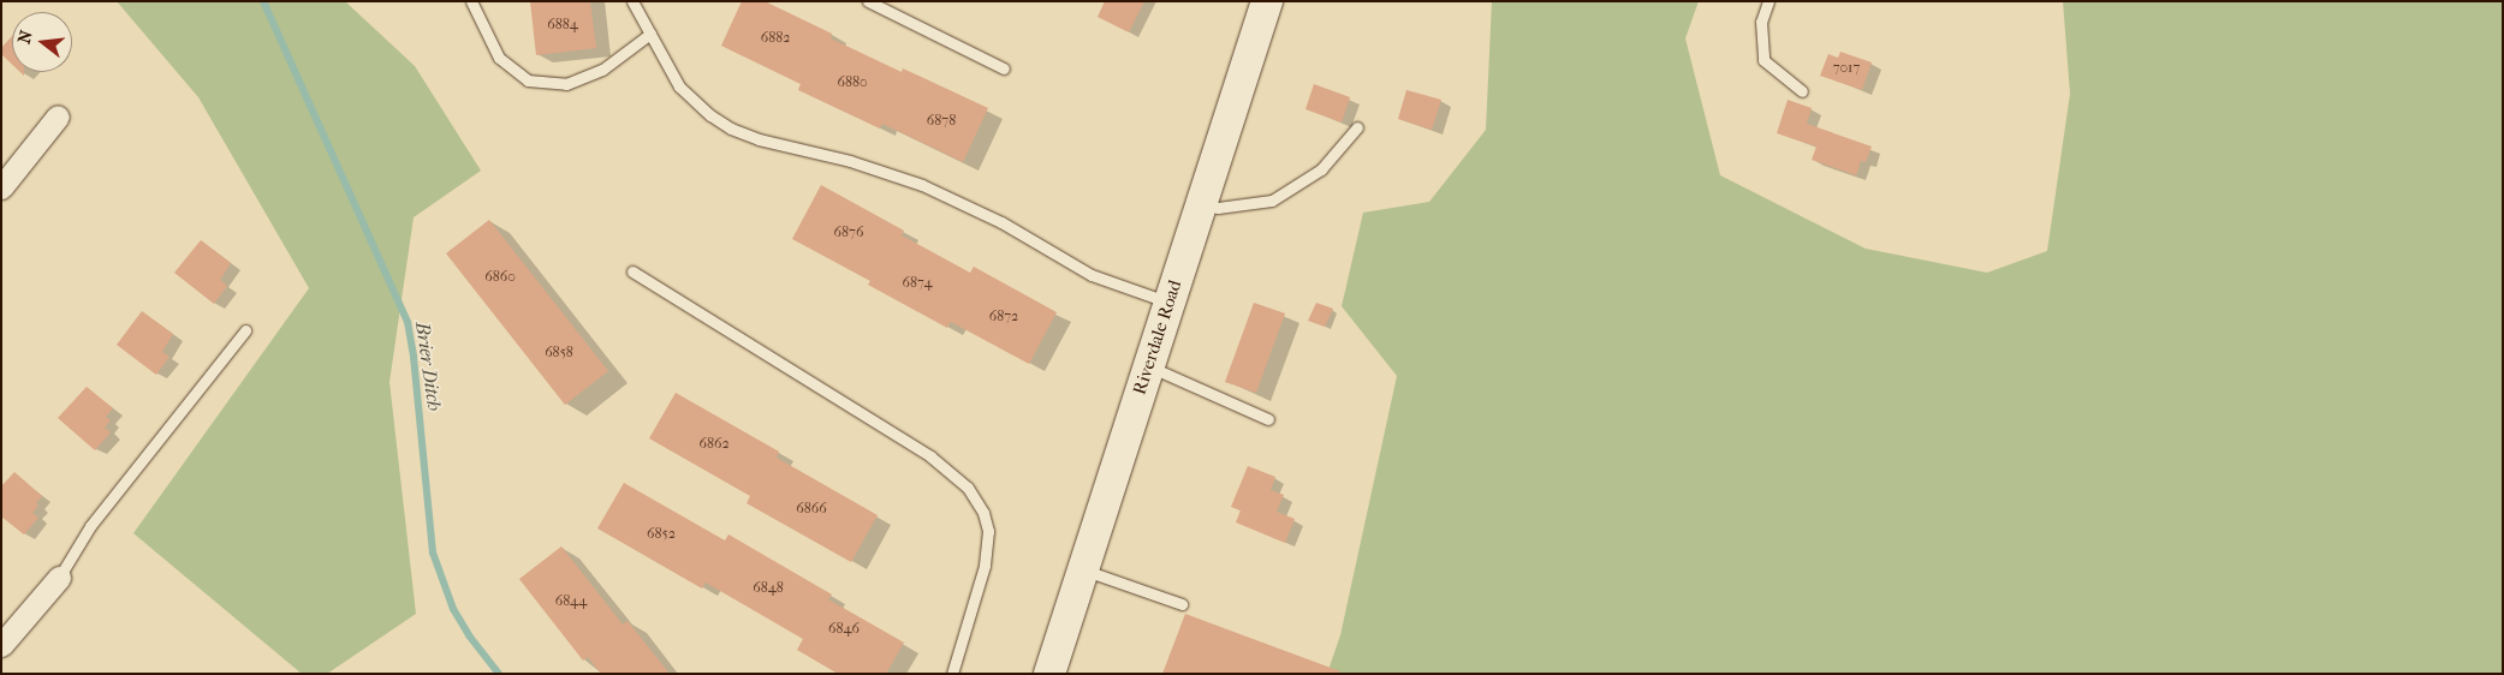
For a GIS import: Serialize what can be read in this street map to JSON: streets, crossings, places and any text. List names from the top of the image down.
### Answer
{
  "streets": {
    "main road": ["Riverdale Road"]
  },
  "water": ["Brier Ditch"],
  "house_numbers": [
    "6884",
    "6882",
    "7017",
    "6880",
    "6878",
    "6876",
    "6860",
    "6874",
    "6872",
    "6858",
    "6862",
    "6866",
    "6852",
    "6848",
    "6844",
    "6846"
  ],
  "north": "left"
}
